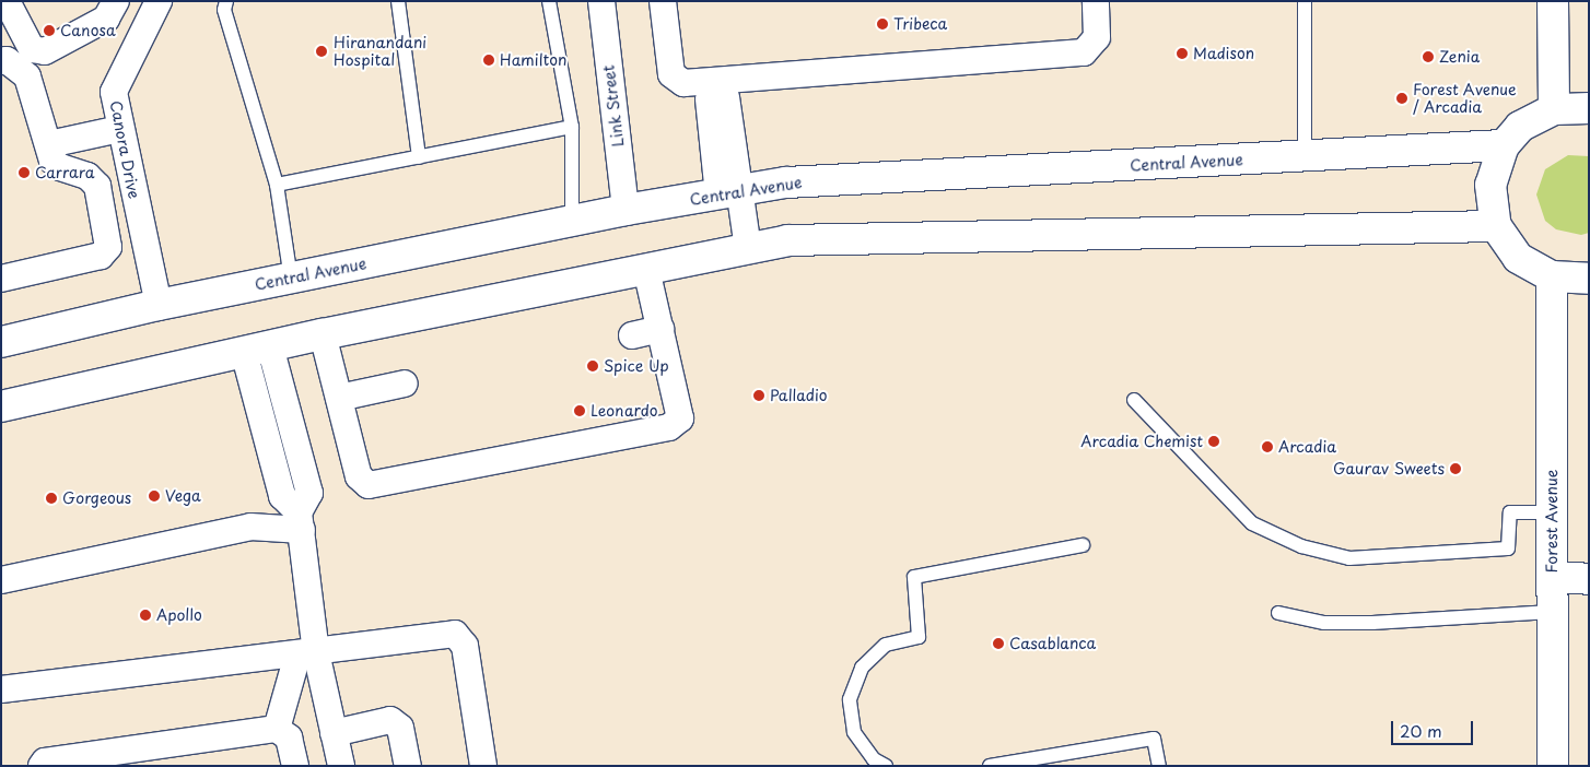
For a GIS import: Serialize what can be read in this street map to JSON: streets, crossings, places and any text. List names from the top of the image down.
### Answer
{
  "streets": {
    "main road": ["Central Avenue", "Forest Avenue"],
    "street": ["Link Street", "Canora Drive"]
  },
  "crossings": [
    ["Link Street", "Central Avenue"],
    ["Canora Drive", "Central Avenue"]
  ],
  "places": [
    "Tribeca",
    "Canosa",
    "Hiranandani Hospital",
    "Madison",
    "Zenia",
    "Hamilton",
    "Forest Avenue / Arcadia",
    "Carrara",
    "Spice Up",
    "Palladio",
    "Leonardo",
    "Arcadia Chemist",
    "Arcadia",
    "Gaurav Sweets",
    "Vega",
    "Gorgeous",
    "Apollo",
    "Casablanca"
  ],
  "scale_bar": "20 m"
}
